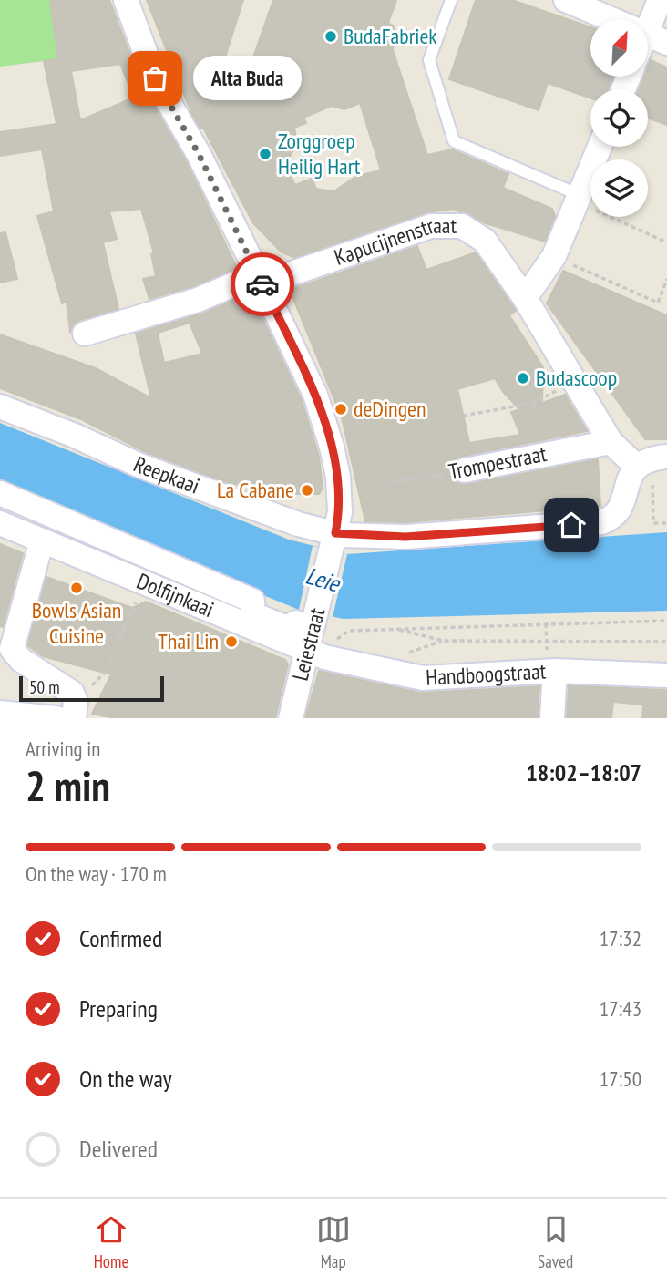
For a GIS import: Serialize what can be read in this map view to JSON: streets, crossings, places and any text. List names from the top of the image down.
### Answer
{
  "streets": {
    "street": [
      "Kapucijnenstraat",
      "Trompestraat",
      "Reepkaai",
      "Dolfijnkaai",
      "Leiestraat",
      "Handboogstraat"
    ]
  },
  "crossings": [
    ["Kapucijnenstraat", "Trompestraat"],
    ["Kapucijnenstraat", "Reepkaai"],
    ["Kapucijnenstraat", "Leiestraat"],
    ["Reepkaai", "Leiestraat"],
    ["Dolfijnkaai", "Leiestraat"],
    ["Dolfijnkaai", "Handboogstraat"],
    ["Leiestraat", "Handboogstraat"]
  ],
  "water": ["Leie"],
  "places": [
    "BudaFabriek",
    "Alta Buda",
    "Zorggroep Heilig Hart",
    "Budascoop",
    "deDingen",
    "La Cabane",
    "Bowls Asian Cuisine",
    "Thai Lin"
  ],
  "scale_bar": "50 m",
  "north": "top right",
  "page": {
    "bubble": "Alta Buda",
    "scale": "50 m",
    "heading": ["2 min", "Arriving in", "18:02–18:07"],
    "bar": "On the way · 170 m",
    "list": [
      ["Confirmed", "17:32"],
      ["Preparing", "17:43"],
      ["On the way", "17:50"],
      "Delivered"
    ],
    "tabs": ["Home", "Map", "Saved"]
  }
}
